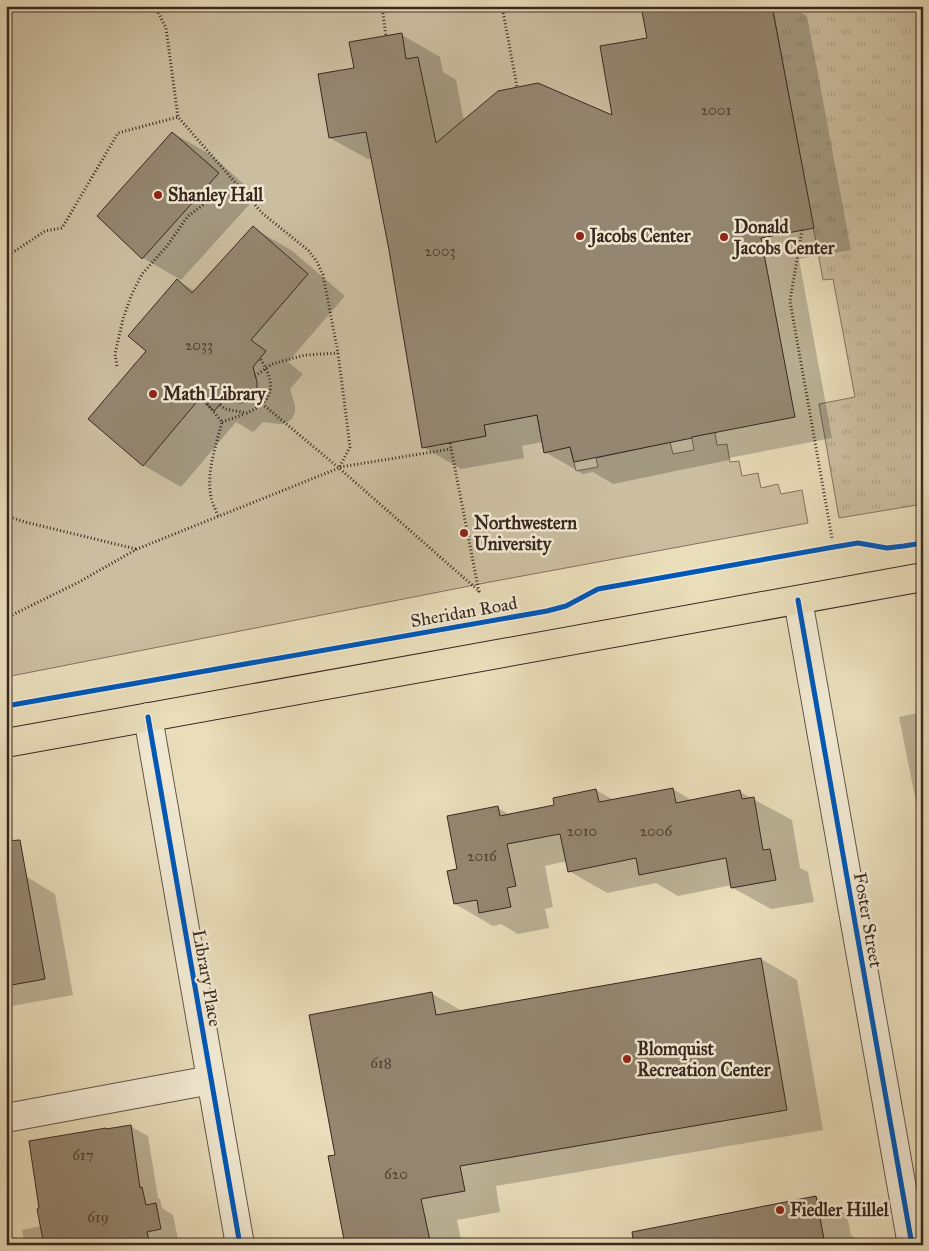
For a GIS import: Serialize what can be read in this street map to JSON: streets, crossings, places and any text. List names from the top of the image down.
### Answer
{
  "streets": {
    "street": ["Foster Street", "Library Place"],
    "cycle path": ["Sheridan Road"]
  },
  "places": [
    "Shanley Hall",
    "Jacobs Center",
    "Donald Jacobs Center",
    "Math Library",
    "Northwestern University",
    "Blomquist Recreation Center",
    "Fiedler Hillel"
  ],
  "house_numbers": [
    "2001",
    "2003",
    "2033",
    "2010",
    "2006",
    "2016",
    "618",
    "617",
    "620",
    "619"
  ]
}
